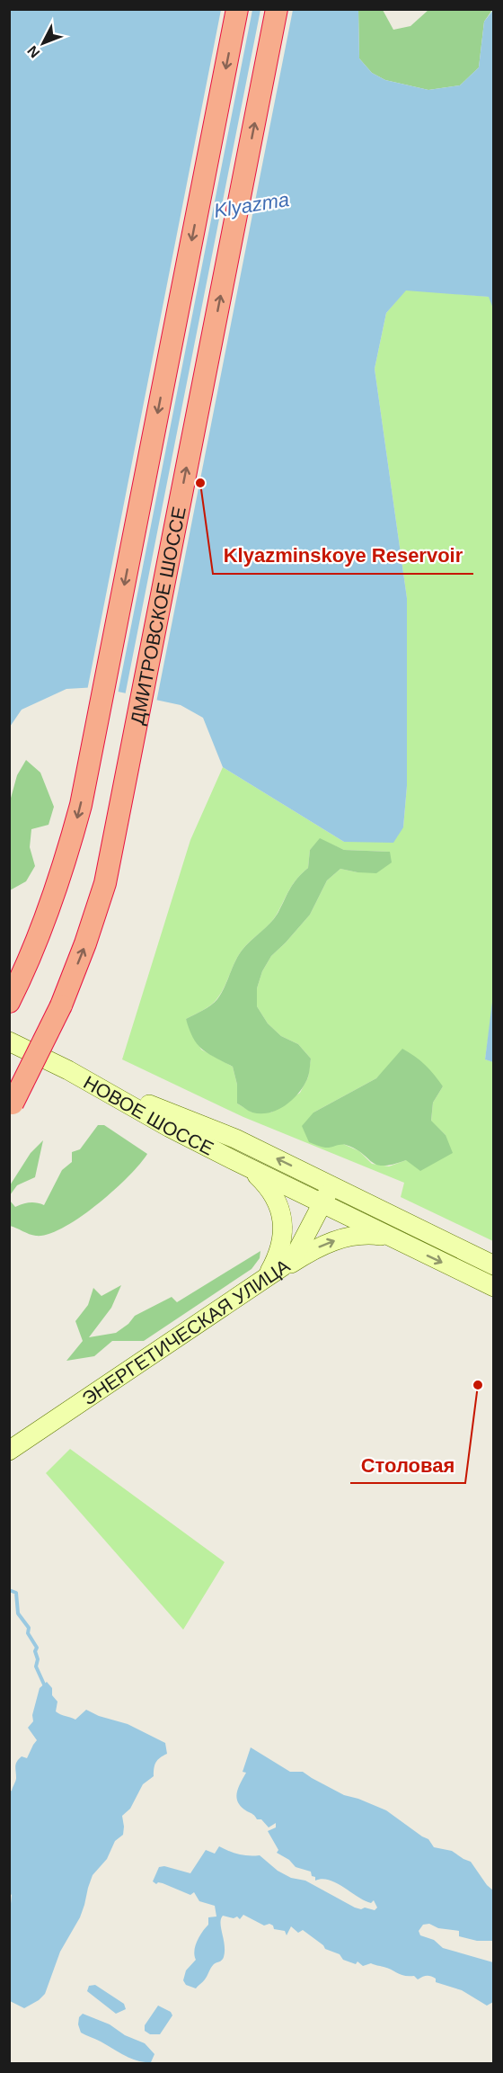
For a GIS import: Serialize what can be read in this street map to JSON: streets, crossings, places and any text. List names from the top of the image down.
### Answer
{
  "streets": {
    "highway": ["ДМИТРОВСКОЕ ШОССЕ"],
    "main road": ["НОВОЕ ШОССЕ", "ЭНЕРГЕТИЧЕСКАЯ УЛИЦА"]
  },
  "crossings": [
    ["НОВОЕ ШОССЕ", "ЭНЕРГЕТИЧЕСКАЯ УЛИЦА"]
  ],
  "water": ["Klyazma"],
  "places": ["Klyazminskoye Reservoir", "Столовая"],
  "north": "bottom left"
}
